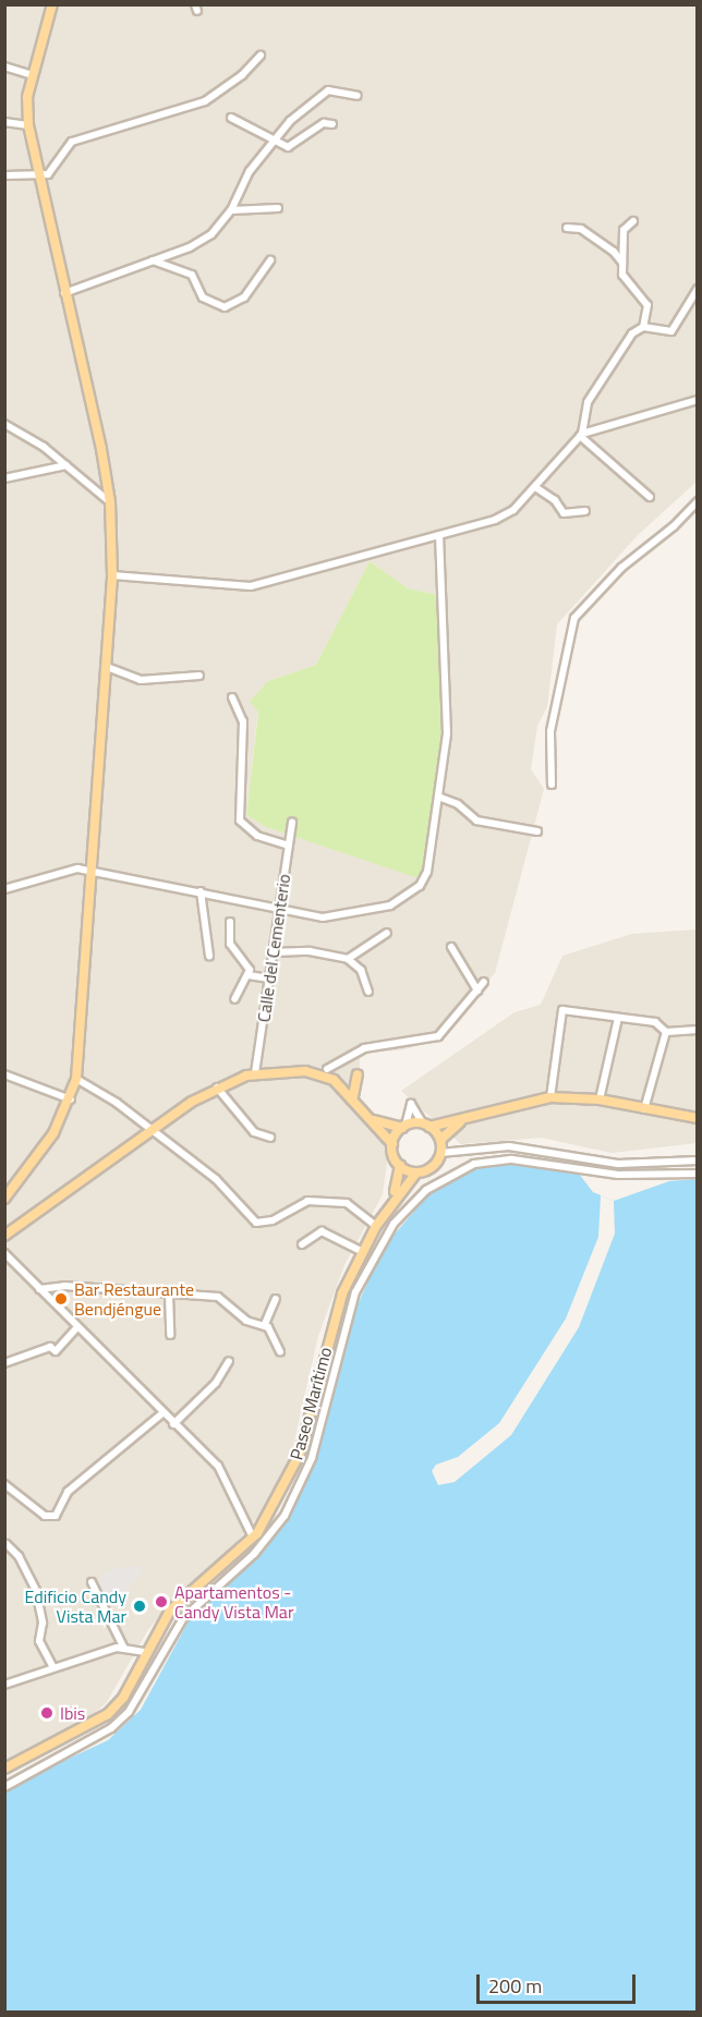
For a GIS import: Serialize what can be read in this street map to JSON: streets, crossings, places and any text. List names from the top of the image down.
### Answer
{
  "streets": {
    "main road": ["Paseo Marítimo"],
    "street": ["Calle del Cementerio"]
  },
  "places": [
    "Bar Restaurante Bendjéngue",
    "Apartamentos - Candy Vista Mar",
    "Edificio Candy Vista Mar",
    "Ibis"
  ],
  "scale_bar": "200 m"
}
